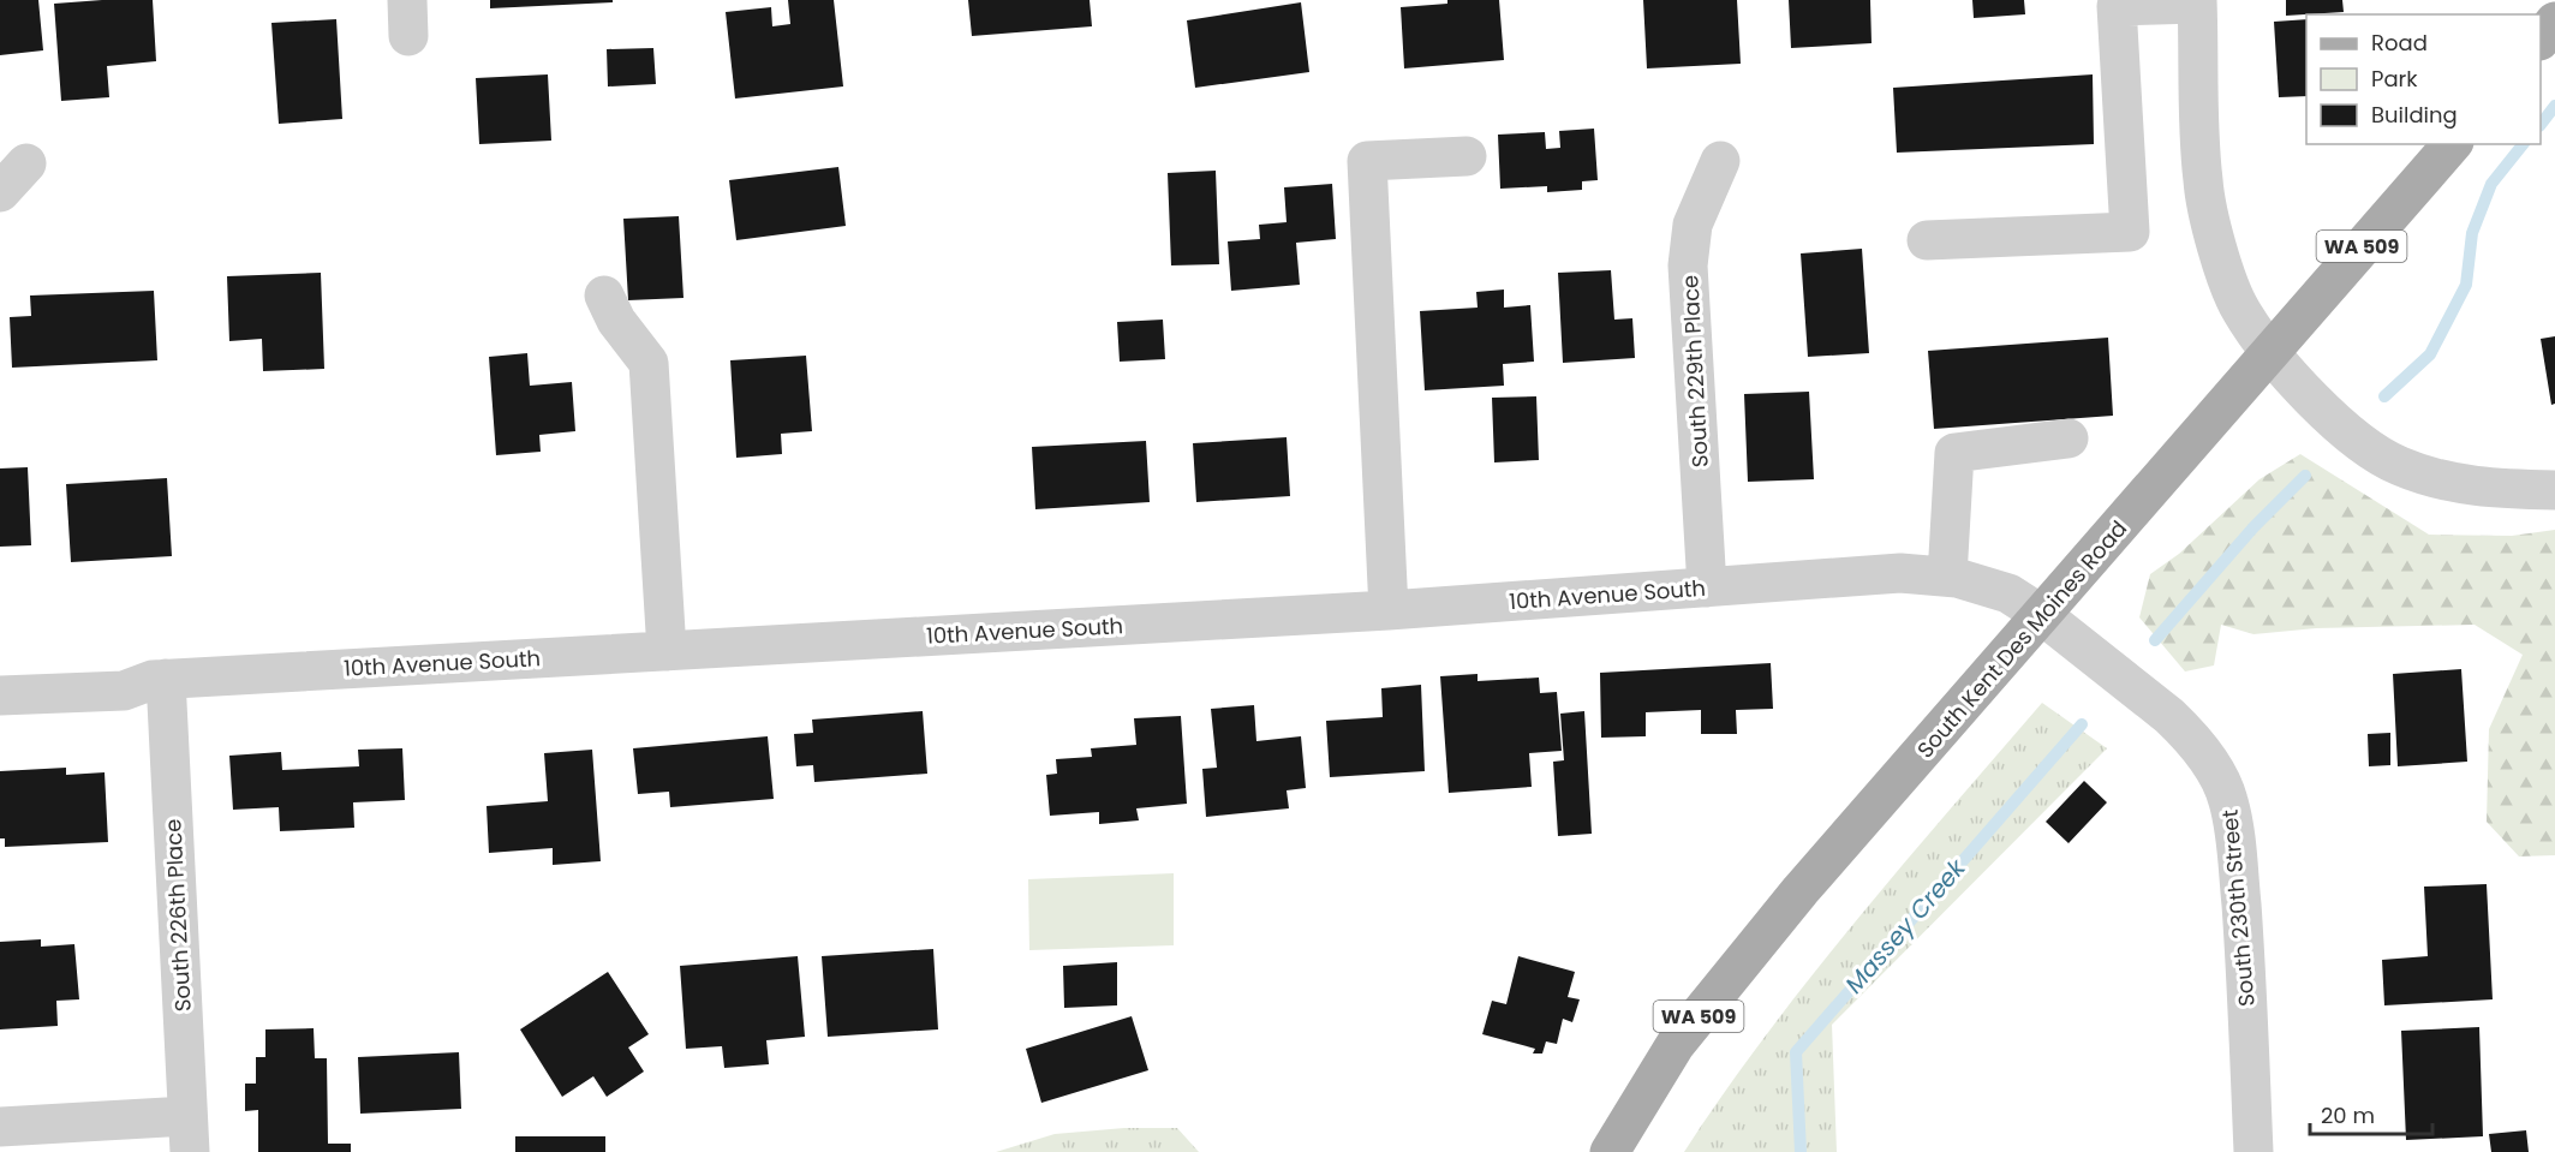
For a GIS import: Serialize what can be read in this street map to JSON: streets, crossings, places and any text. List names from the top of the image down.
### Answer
{
  "streets": {
    "main road": ["WA 509", "South Kent Des Moines Road"],
    "street": [
      "South 229th Place",
      "10th Avenue South",
      "South 230th Street",
      "South 226th Place"
    ]
  },
  "crossings": [
    ["South 229th Place", "10th Avenue South"],
    ["10th Avenue South", "South Kent Des Moines Road"],
    ["10th Avenue South", "South 230th Street"],
    ["10th Avenue South", "South 226th Place"],
    ["South Kent Des Moines Road", "South 230th Street"]
  ],
  "water": ["Massey Creek"],
  "legend": ["Road", "Park", "Building"],
  "scale_bar": "20 m"
}
